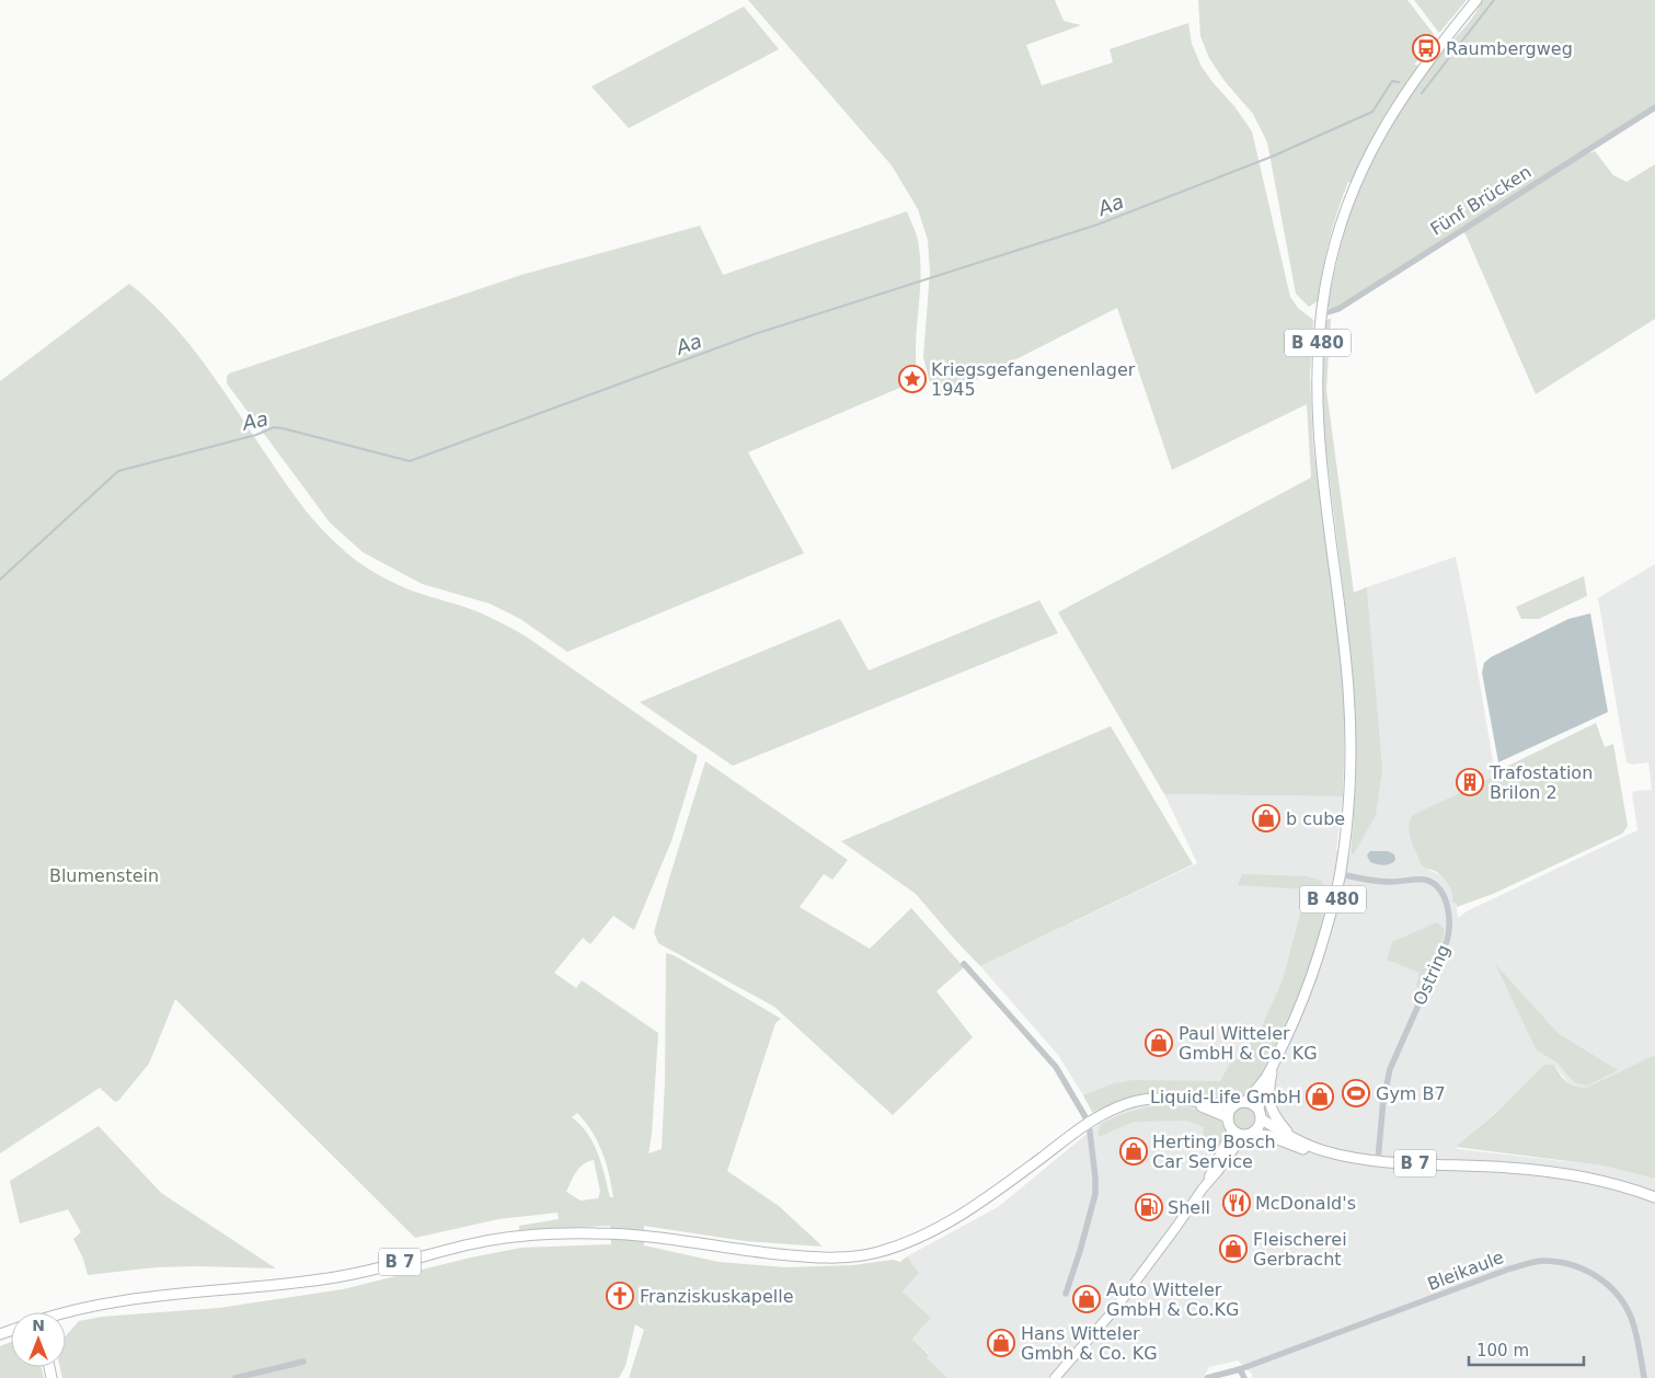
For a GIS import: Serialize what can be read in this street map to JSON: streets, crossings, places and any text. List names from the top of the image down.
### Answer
{
  "streets": {
    "main road": ["B 480", "B 7"],
    "street": ["Fünf Brücken", "Ostring", "Bleikaule"]
  },
  "crossings": [
    ["Fünf Brücken", "B 480"],
    ["B 480", "Ostring"],
    ["B 480", "B 7"],
    ["Ostring", "B 7"]
  ],
  "water": ["Aa"],
  "parks": ["Blumenstein"],
  "places": {
    "bus stop": ["Raumbergweg"],
    "place": ["Kriegsgefangenenlager 1945"],
    "building": ["Trafostation Brilon 2"],
    "shop": [
      "b cube",
      "Paul Witteler GmbH & Co. KG",
      "Liquid-Life GmbH",
      "Herting Bosch Car Service",
      "Fleischerei Gerbracht",
      "Auto Witteler GmbH & Co.KG",
      "Hans Witteler Gmbh & Co. KG"
    ],
    "sports": ["Gym B7"],
    "restaurant": ["McDonald's"],
    "fuel station": ["Shell"],
    "church": ["Franziskuskapelle"]
  },
  "scale_bar": "100 m",
  "north": "top"
}
